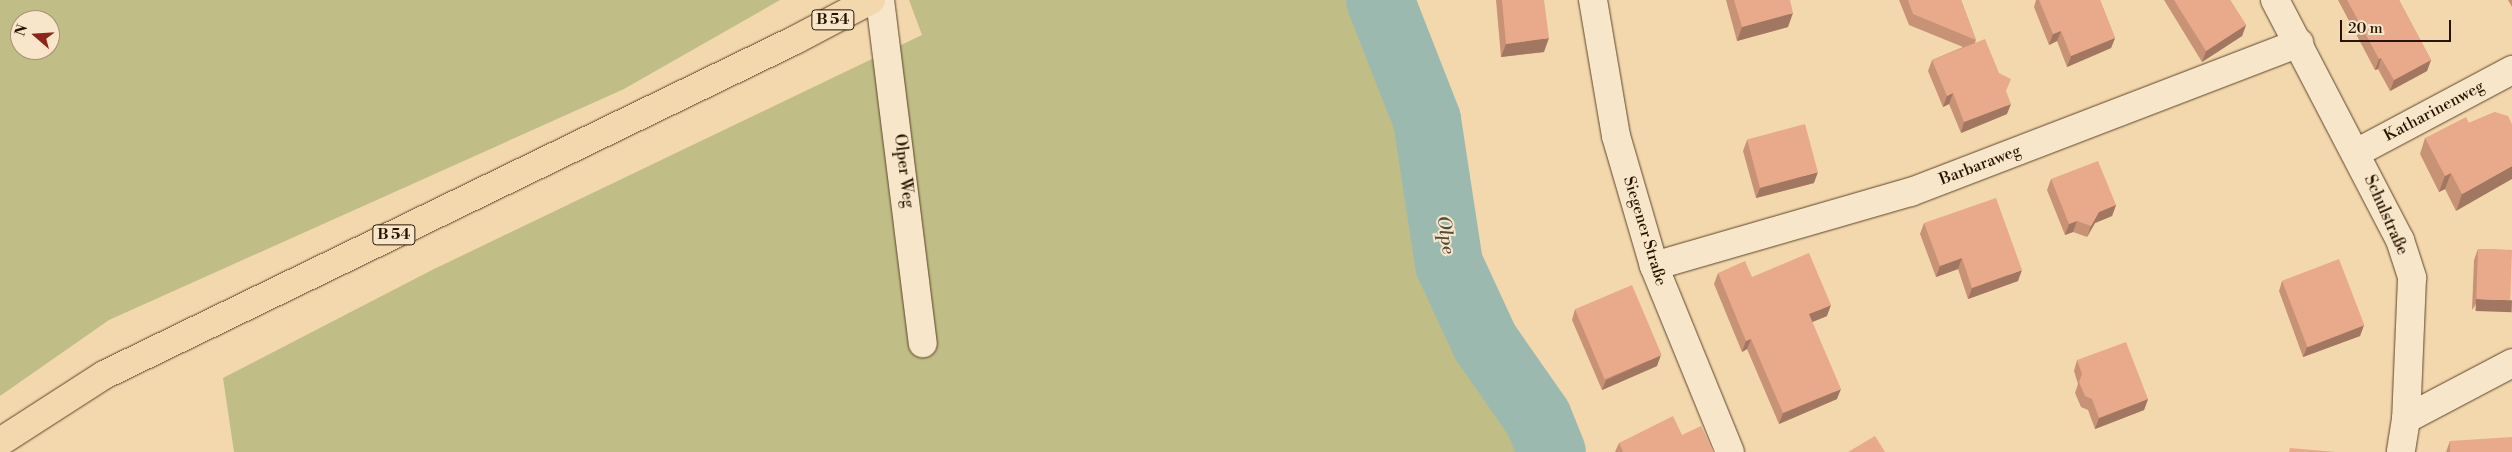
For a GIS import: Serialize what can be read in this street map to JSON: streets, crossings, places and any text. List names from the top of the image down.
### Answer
{
  "streets": {
    "main road": ["B 54"],
    "street": [
      "Katharinenweg",
      "Barbaraweg",
      "Olper Weg",
      "Schulstraße",
      "Siegener Straße"
    ]
  },
  "crossings": [
    ["Katharinenweg", "Schulstraße"],
    ["Barbaraweg", "Schulstraße"],
    ["Barbaraweg", "Siegener Straße"]
  ],
  "water": ["Olpe"],
  "scale_bar": "20 m",
  "north": "left"
}
